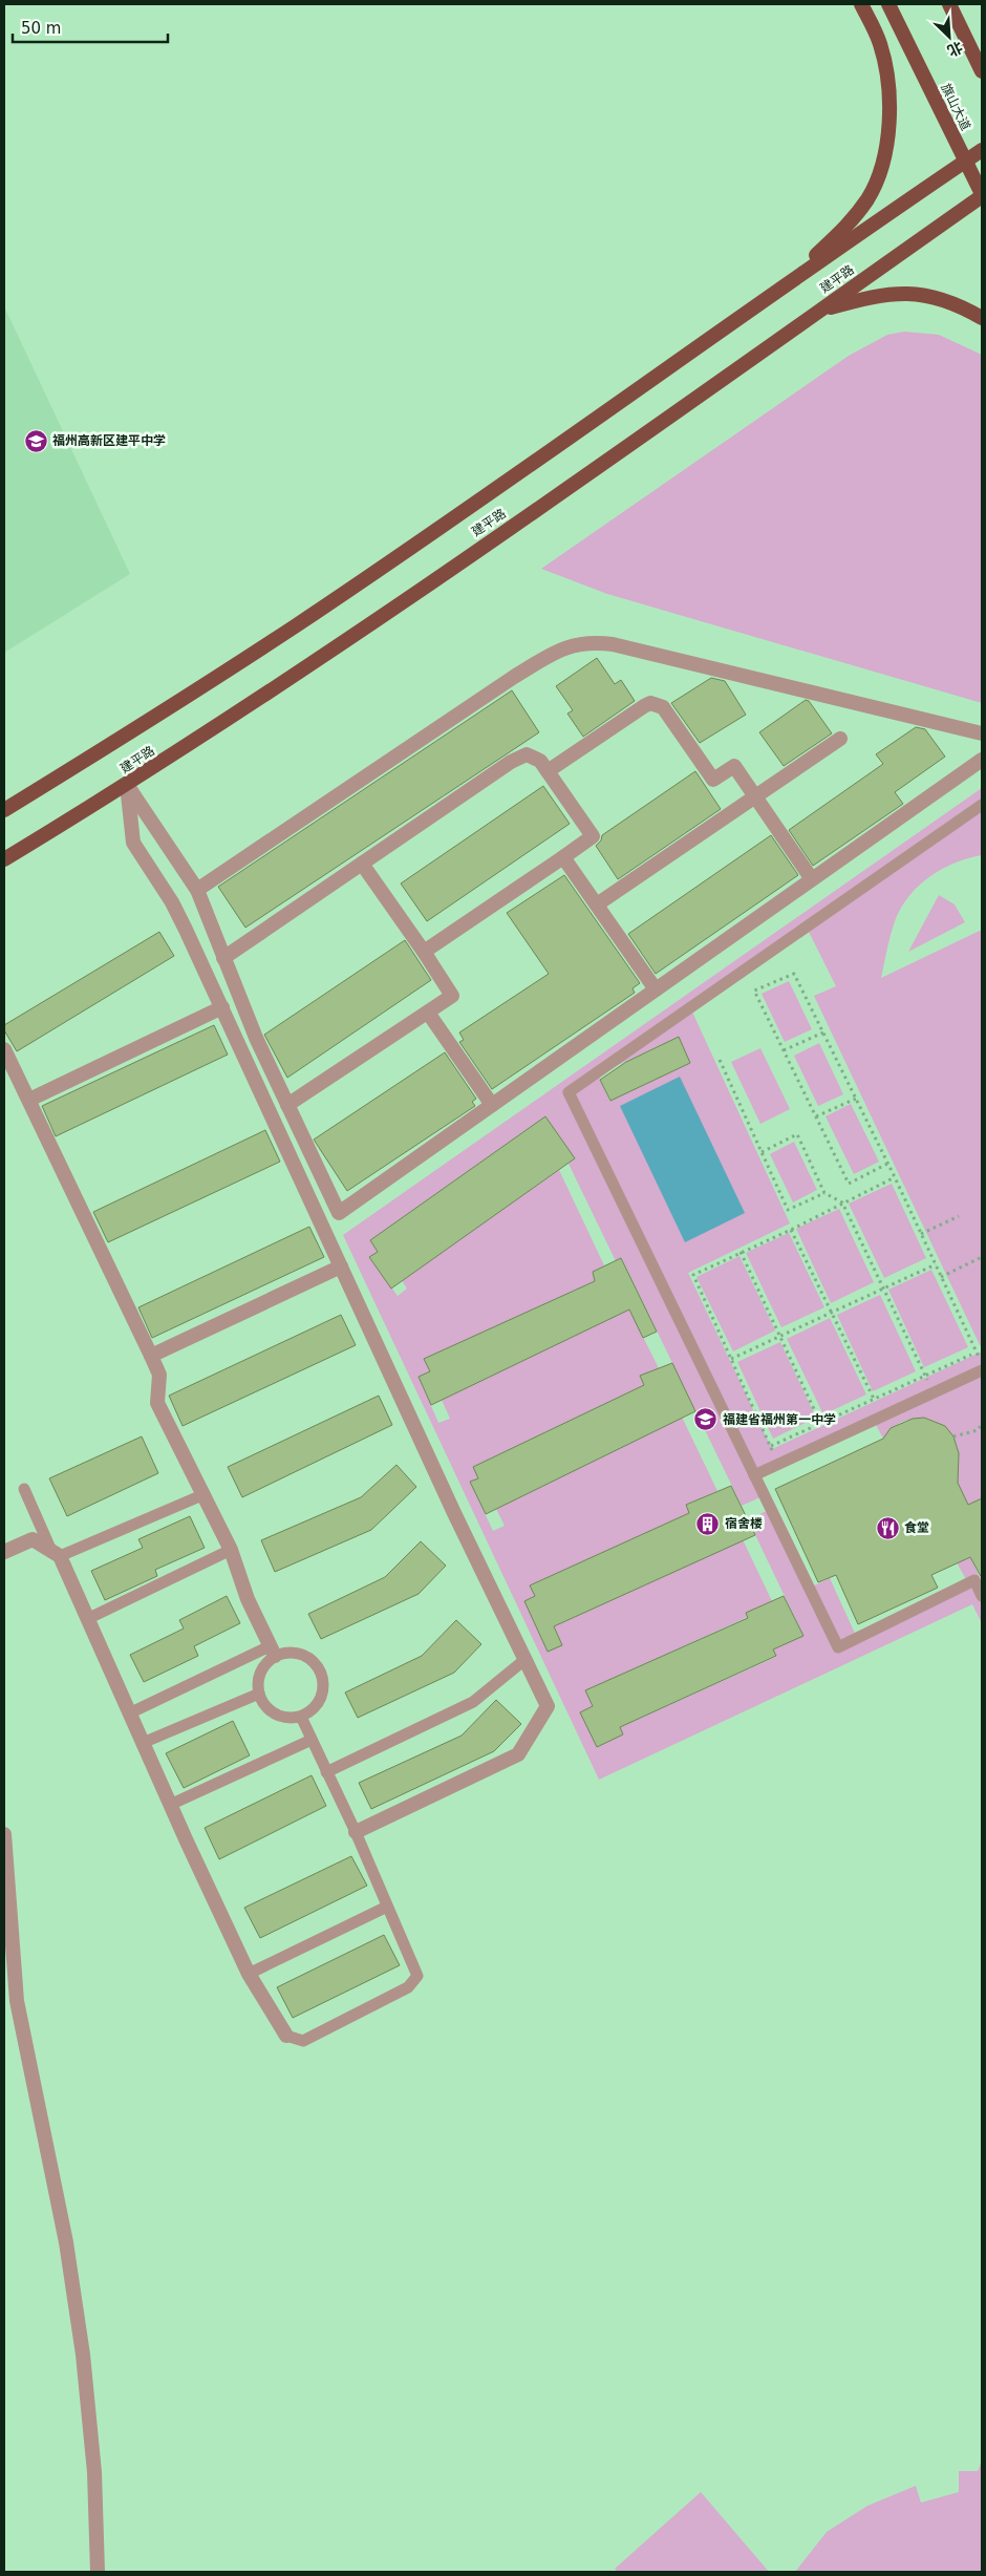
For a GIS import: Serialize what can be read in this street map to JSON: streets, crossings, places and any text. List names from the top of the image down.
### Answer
{
  "streets": {
    "highway": ["旗山大道", "建平路"]
  },
  "crossings": [
    ["旗山大道", "建平路"]
  ],
  "places": {
    "school or university": ["福州高新区建平中学", "福建省福州第一中学"],
    "building": ["宿舍楼"],
    "restaurant": ["食堂"]
  },
  "scale_bar": "50 m",
  "north": "bottom right"
}
